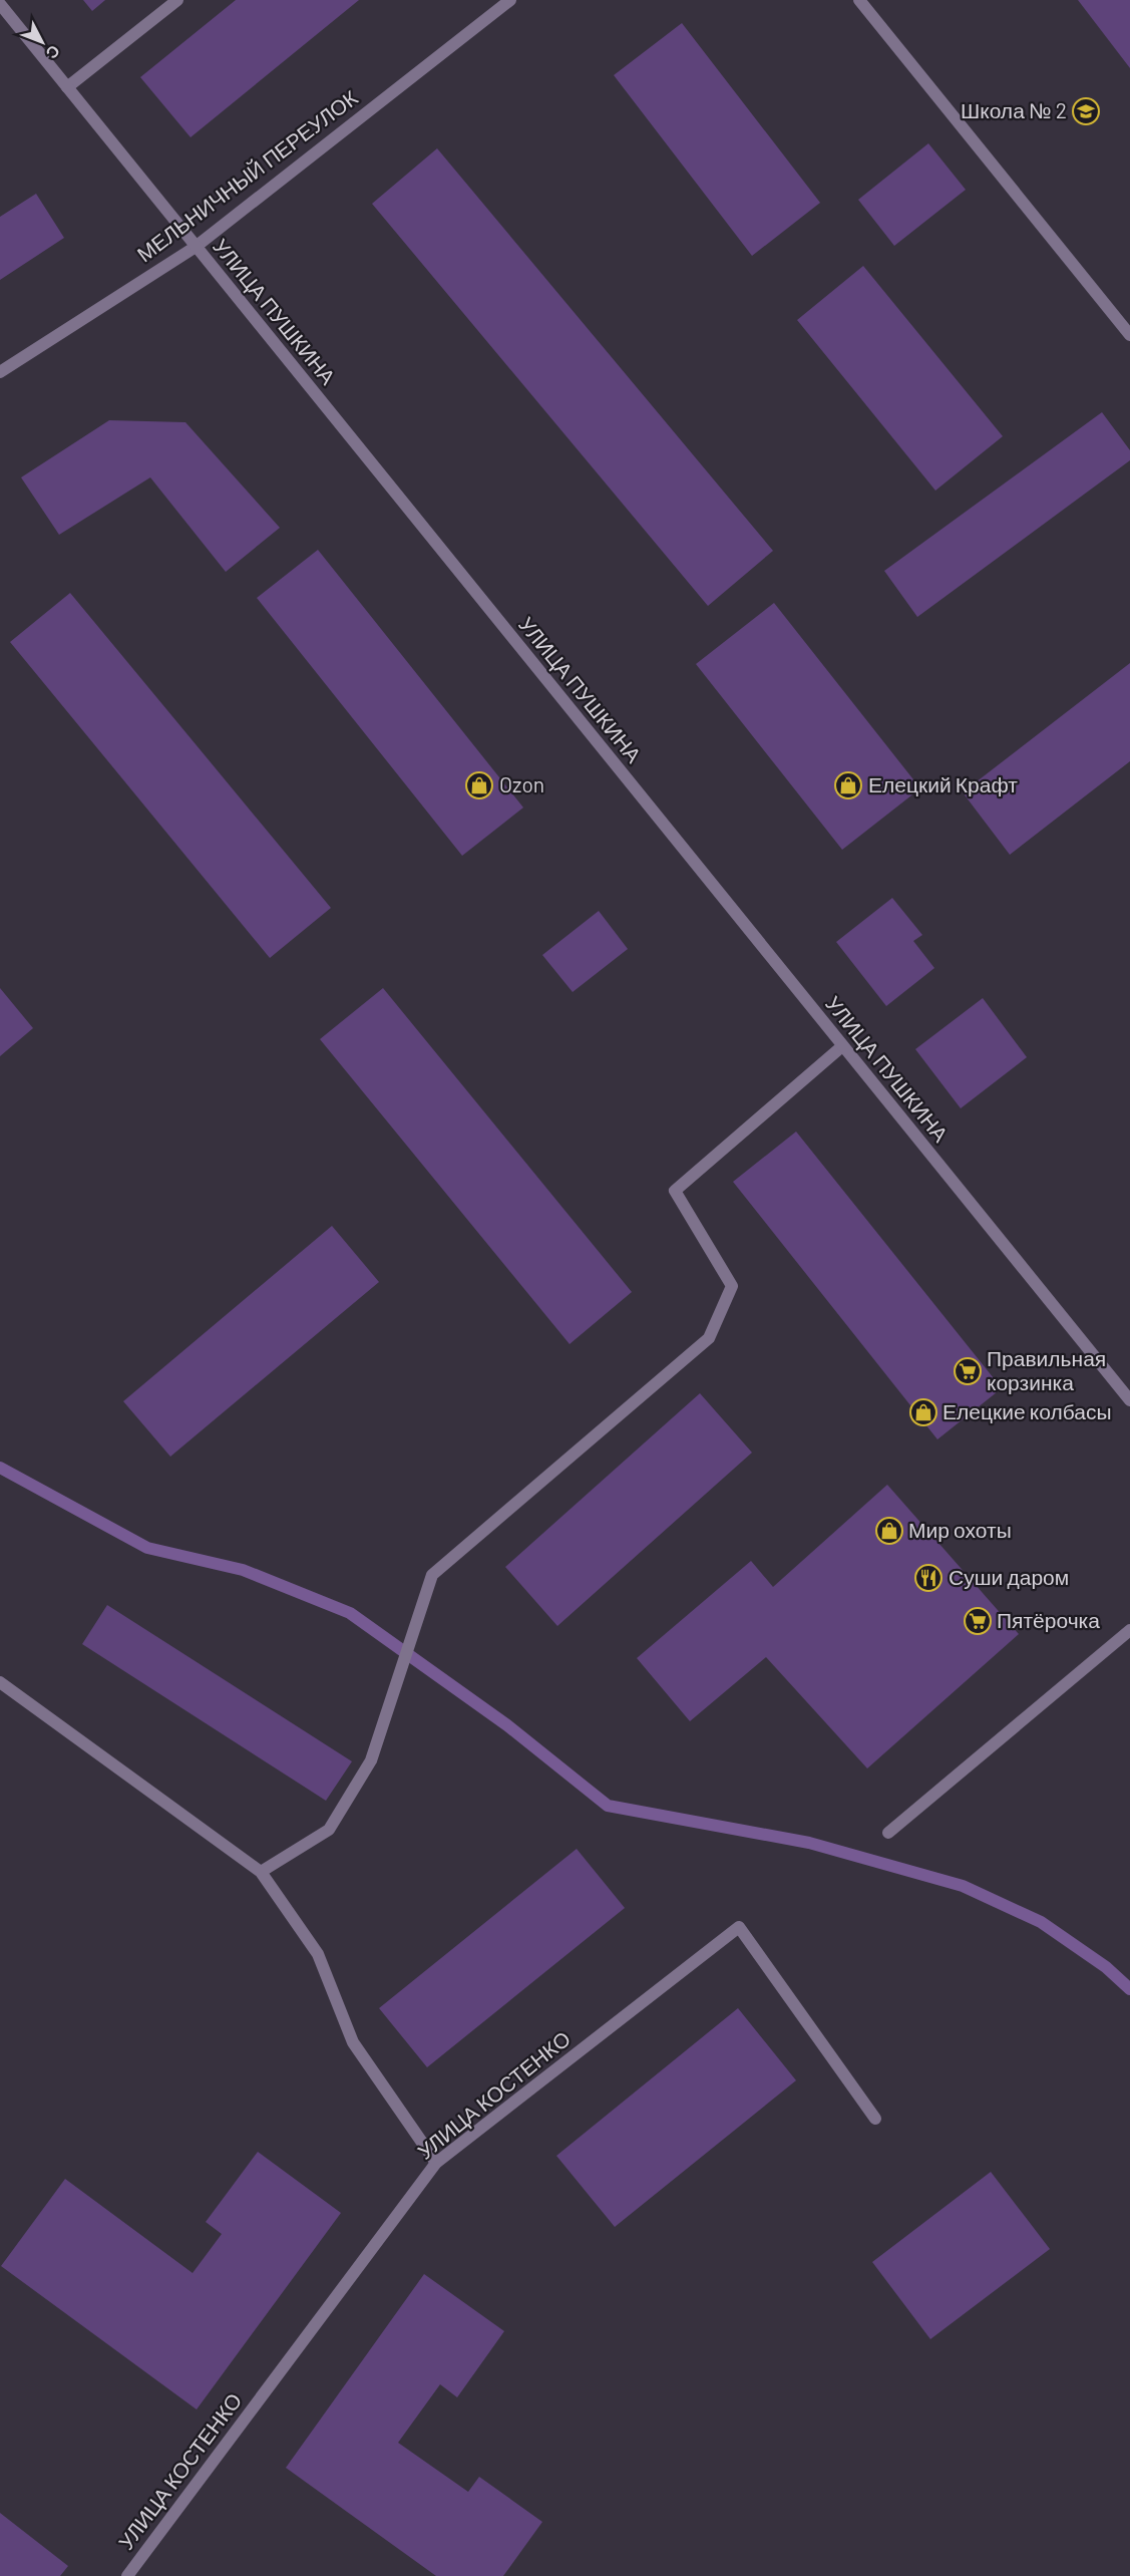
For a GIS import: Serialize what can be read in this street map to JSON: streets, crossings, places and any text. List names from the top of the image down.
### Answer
{
  "streets": {
    "street": ["МЕЛЬНИЧНЫЙ ПЕРЕУЛОК", "УЛИЦА ПУШКИНА", "УЛИЦА КОСТЕНКО"]
  },
  "crossings": [
    ["МЕЛЬНИЧНЫЙ ПЕРЕУЛОК", "УЛИЦА ПУШКИНА"]
  ],
  "places": {
    "school or university": ["Школа № 2"],
    "shop": [
      "Ozon",
      "Елецкий Крафт",
      "Елецкие колбасы",
      "Мир охоты"
    ],
    "supermarket": ["Правильная корзинка", "Пятёрочка"],
    "restaurant": ["Суши даром"]
  },
  "north": "bottom right"
}
